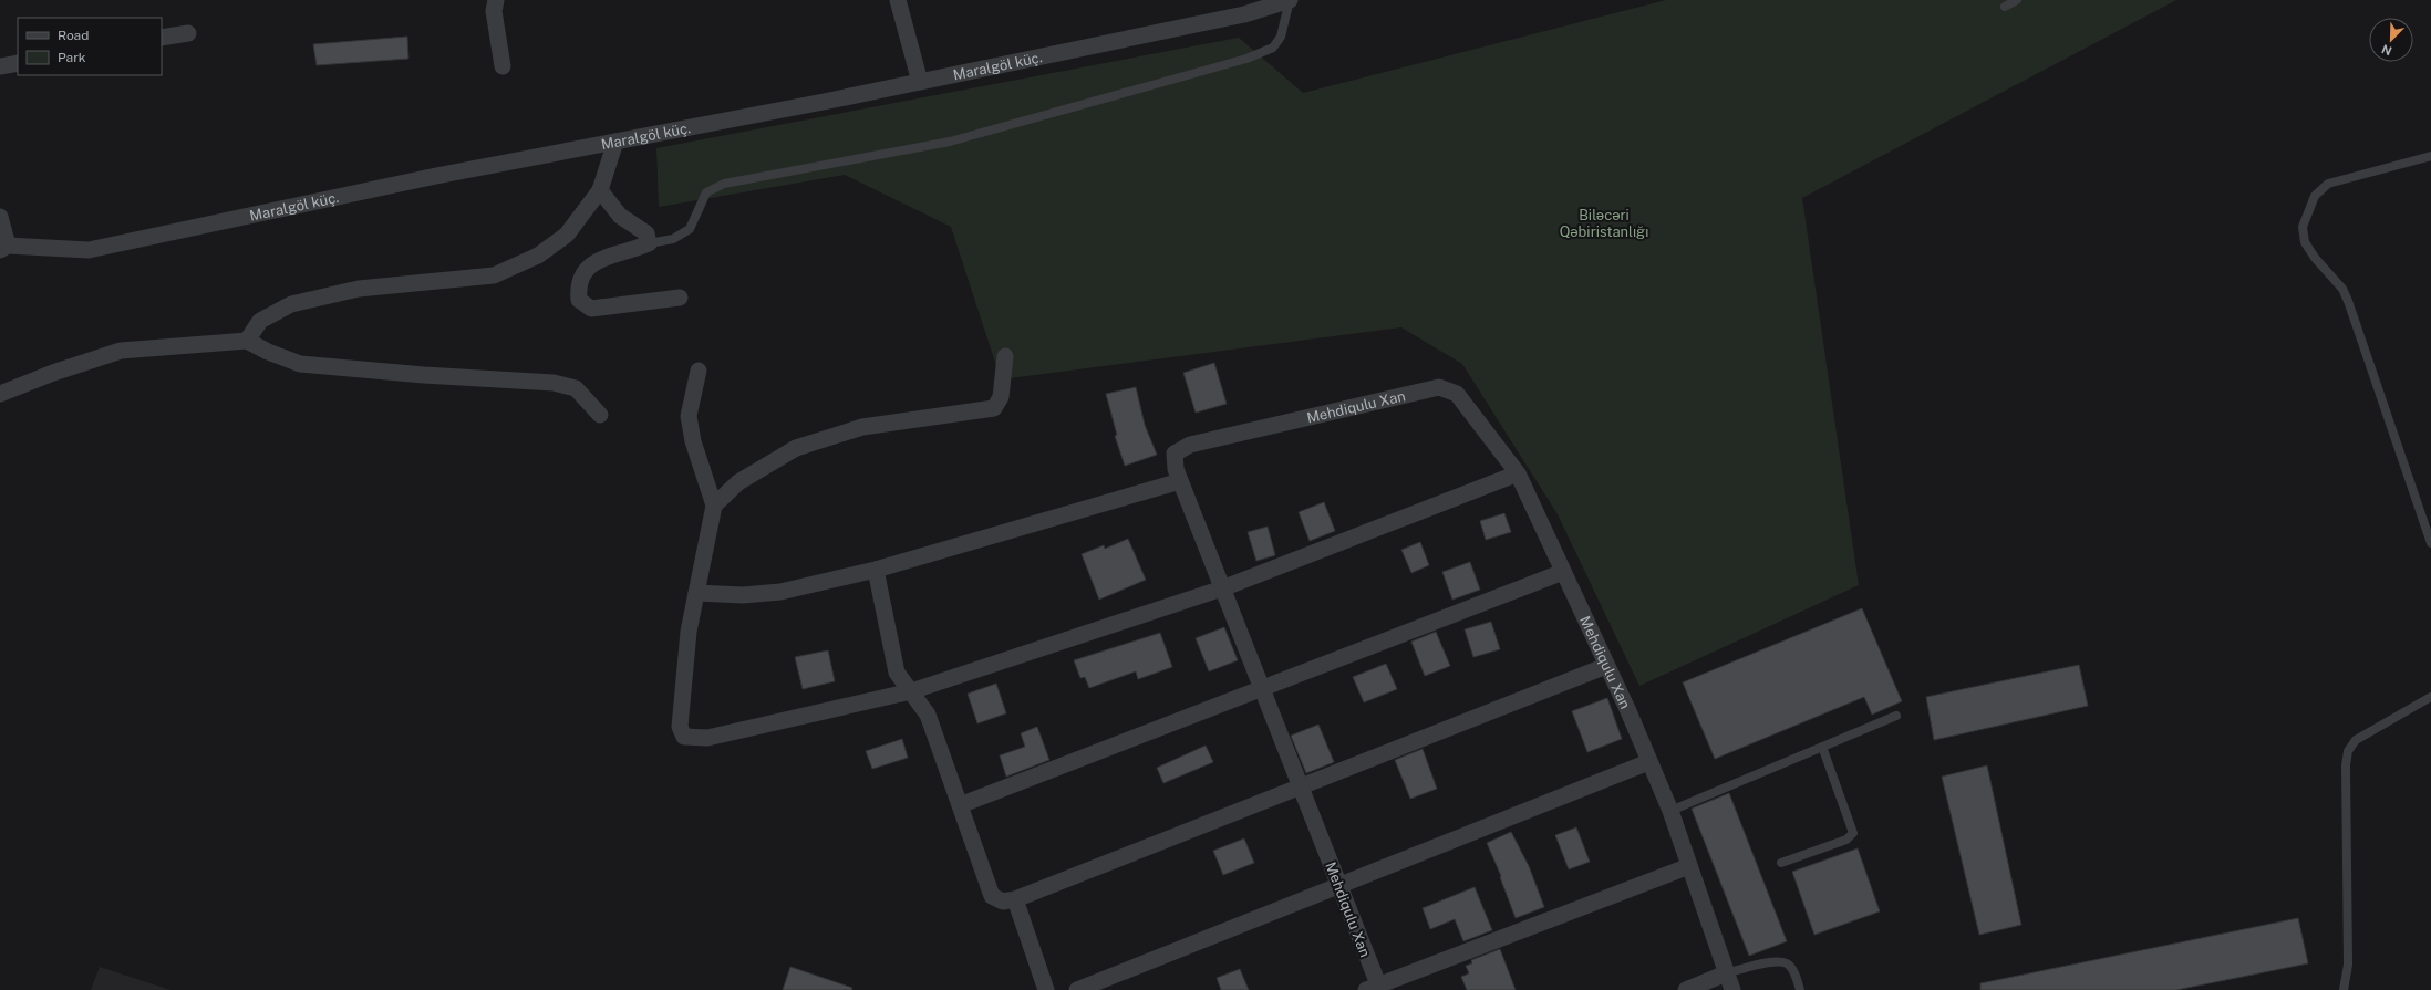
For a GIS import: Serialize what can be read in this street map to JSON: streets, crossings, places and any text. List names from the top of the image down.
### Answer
{
  "streets": {
    "street": ["Maralgöl küç.", "Mehdiqulu Xan"]
  },
  "parks": ["Biləcəri Qəbiristanlığı"],
  "legend": ["Road", "Park"],
  "north": "bottom left"
}
